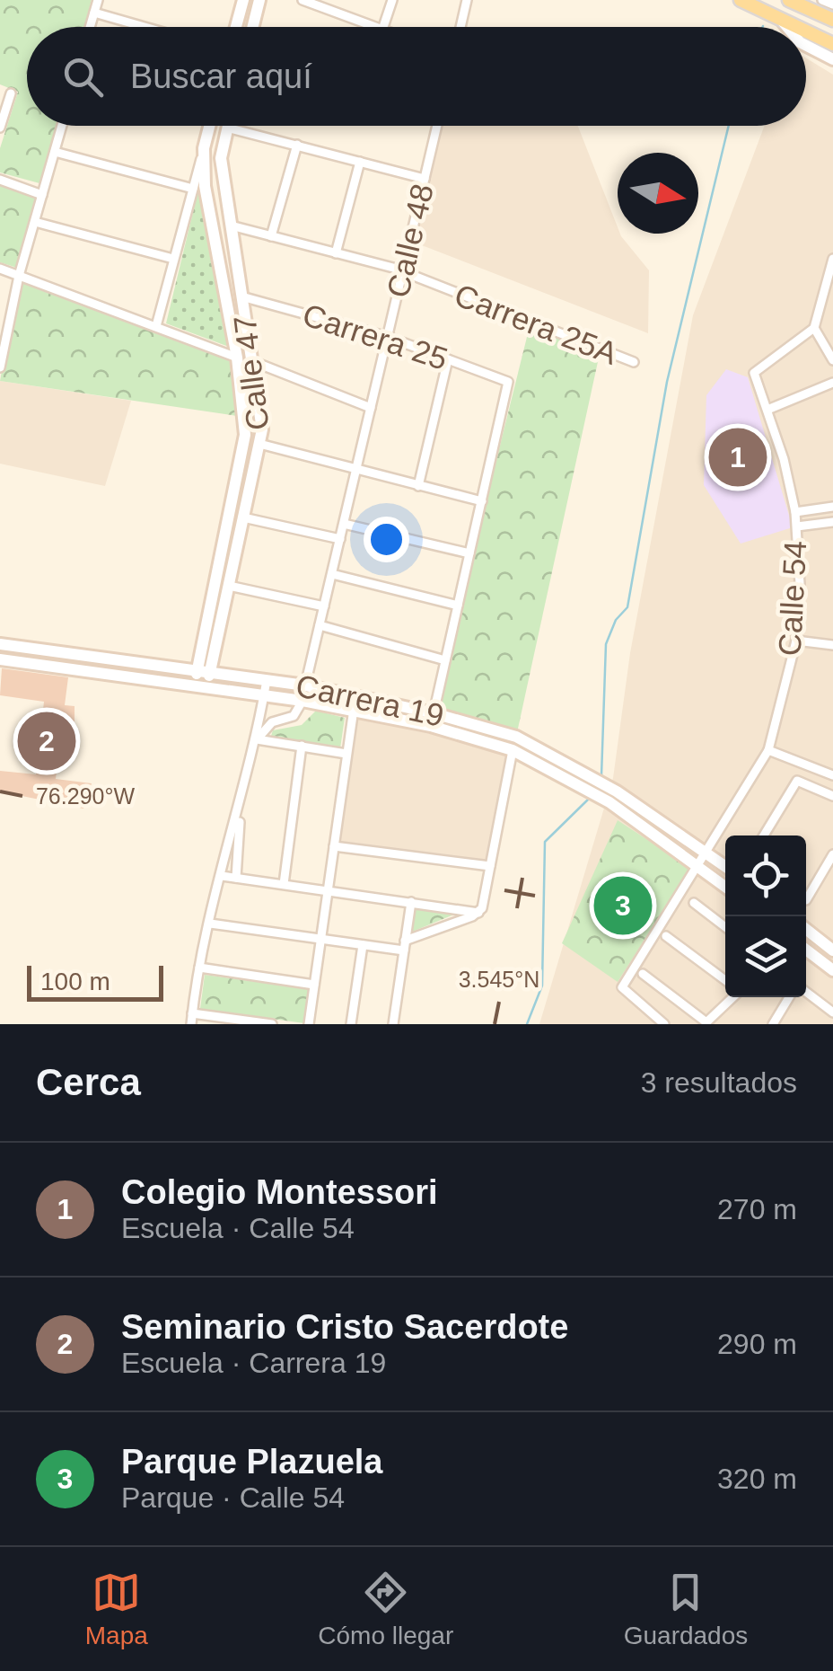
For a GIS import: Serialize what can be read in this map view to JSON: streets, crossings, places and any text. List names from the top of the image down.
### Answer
{
  "streets": {
    "main road": ["Calle 47", "Carrera 19"],
    "street": [
      "Calle 48",
      "Carrera 25A",
      "Carrera 25",
      "Calle 54"
    ]
  },
  "crossings": [
    ["Calle 48", "Carrera 25A"],
    ["Calle 48", "Carrera 25"],
    ["Calle 48", "Carrera 19"],
    ["Carrera 25A", "Calle 47"],
    ["Carrera 25", "Calle 47"],
    ["Calle 47", "Carrera 19"],
    ["Calle 54", "Carrera 19"]
  ],
  "scale_bar": "100 m",
  "north": "right",
  "page": {
    "search": "Buscar aquí",
    "pins": ["1", "2", "3"],
    "scale": "100 m",
    "heading": ["Cerca", "3 resultados"],
    "list": [
      {
        "mark": "1",
        "name": "Colegio Montessori",
        "note": "Escuela · Calle 54",
        "value": "270 m"
      },
      {
        "mark": "2",
        "name": "Seminario Cristo Sacerdote",
        "note": "Escuela · Carrera 19",
        "value": "290 m"
      },
      {
        "mark": "3",
        "name": "Parque Plazuela",
        "note": "Parque · Calle 54",
        "value": "320 m"
      }
    ],
    "nav": ["Mapa", "Cómo llegar", "Guardados"]
  },
  "coordinates": ["76.290°W", "3.545°N"]
}
